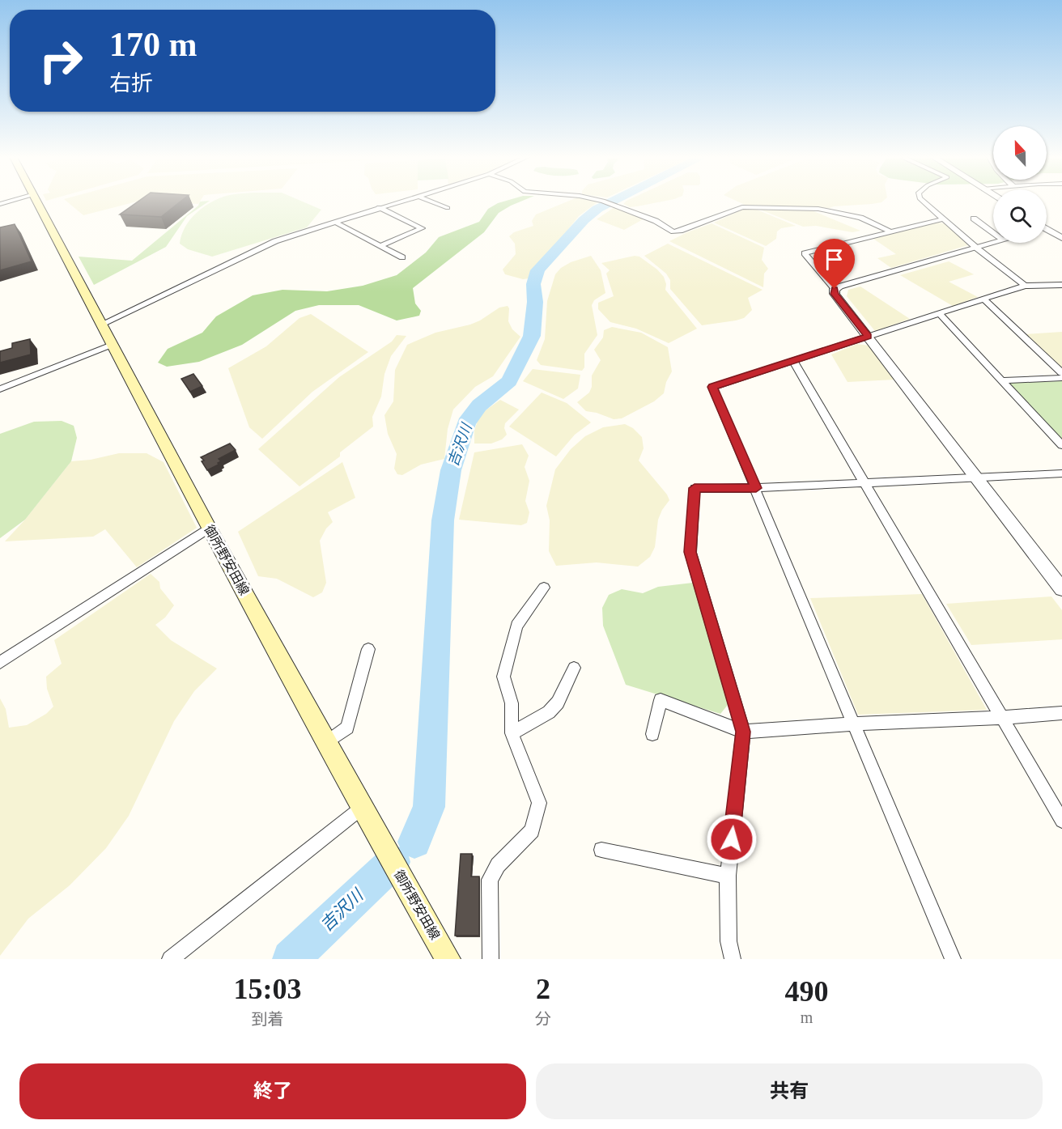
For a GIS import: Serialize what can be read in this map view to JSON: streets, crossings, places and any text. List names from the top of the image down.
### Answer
{
  "streets": {
    "main road": ["御所野安田線"]
  },
  "water": ["吉沢川"],
  "north": "top",
  "page": {
    "turn": ["170 m", "右折"],
    "eta": [
      "15:03",
      "到着",
      "2",
      "分",
      "490",
      "m"
    ],
    "buttons": ["終了", "共有"]
  }
}
